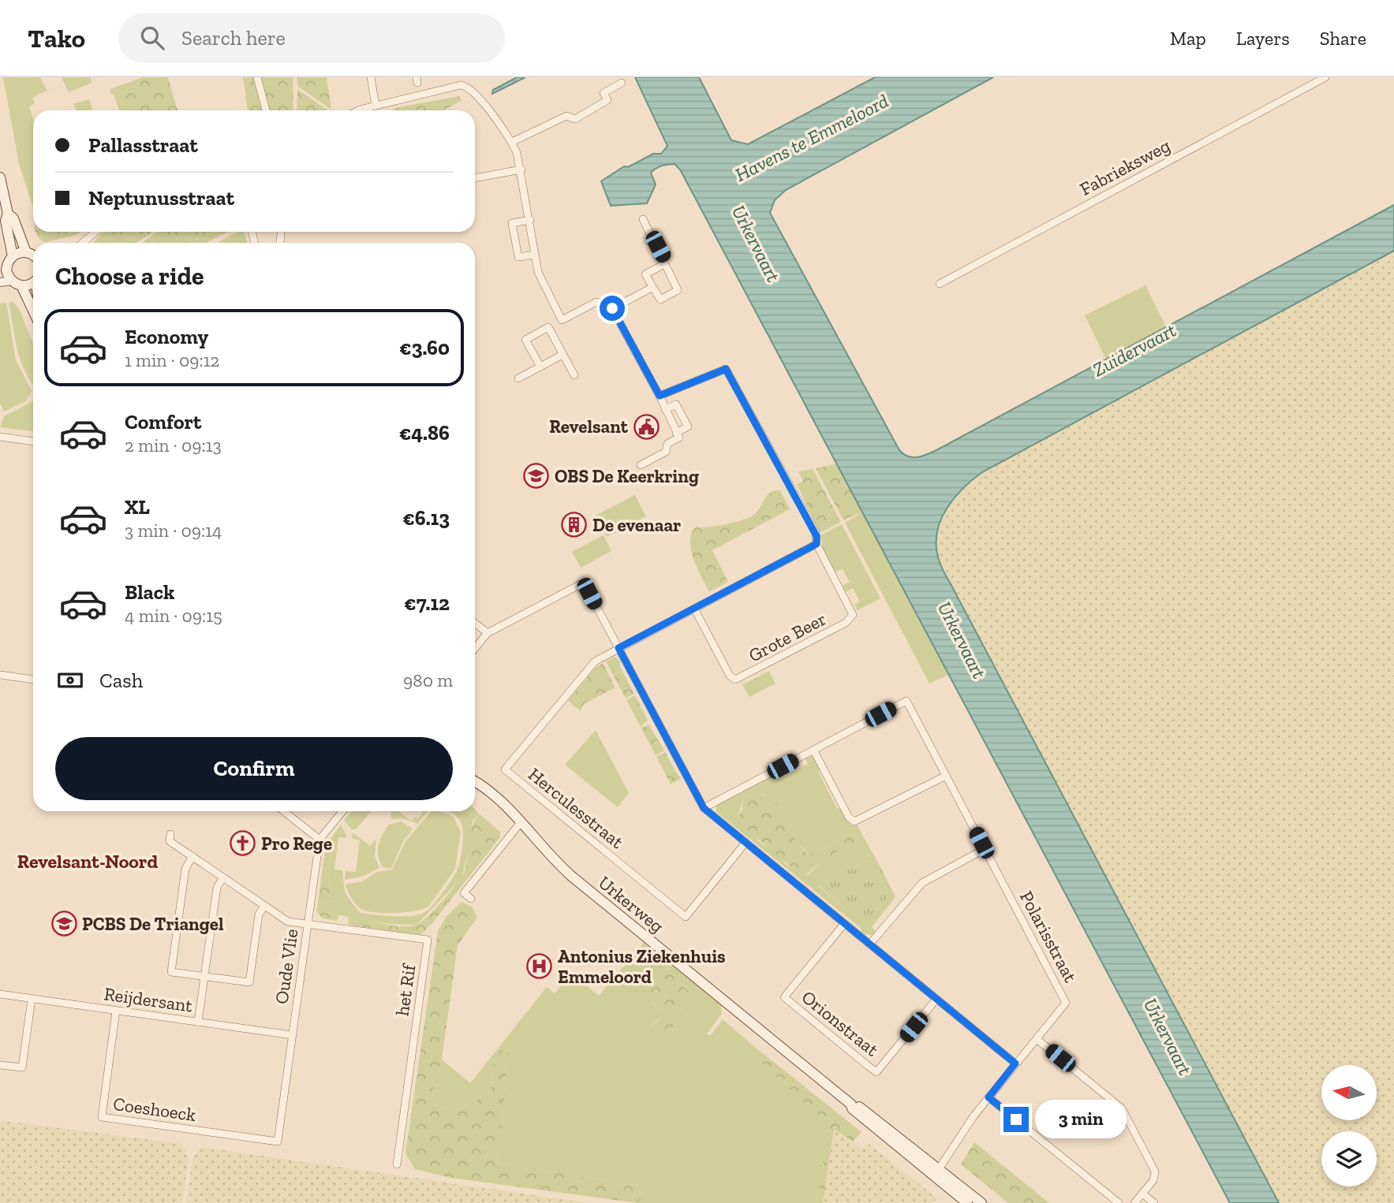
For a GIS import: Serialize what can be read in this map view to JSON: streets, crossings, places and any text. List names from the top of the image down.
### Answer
{
  "streets": {
    "main road": ["Urkerweg"],
    "street": [
      "Fabrieksweg",
      "Grote Beer",
      "Herculesstraat",
      "Polarisstraat",
      "Oude Vlie",
      "het Rif",
      "Reijdersant",
      "Orionstraat",
      "Coeshoeck"
    ]
  },
  "crossings": [
    ["Urkerweg", "Polarisstraat"],
    ["Oude Vlie", "het Rif"],
    ["Oude Vlie", "Reijdersant"],
    ["Oude Vlie", "Coeshoeck"],
    ["Reijdersant", "Coeshoeck"]
  ],
  "districts": ["Revelsant-Noord"],
  "water": ["Havens te Emmeloord", "Urkervaart", "Zuidervaart"],
  "places": {
    "public building": ["Revelsant"],
    "school or university": ["OBS De Keerkring", "PCBS De Triangel"],
    "building": ["De evenaar"],
    "church": ["Pro Rege"],
    "hospital": ["Antonius Ziekenhuis Emmeloord"]
  },
  "north": "left",
  "page": {
    "header": "Tako",
    "search": "Search here",
    "nav": ["Map", "Layers", "Share"],
    "banner": ["Pallasstraat", "Neptunusstraat"],
    "heading": "Choose a ride",
    "list": [
      {
        "name": "Economy",
        "note": "1 min · 09:12",
        "value": "€3.60"
      },
      {
        "name": "Comfort",
        "note": "2 min · 09:13",
        "value": "€4.86"
      },
      {
        "name": "XL",
        "note": "3 min · 09:14",
        "value": "€6.13"
      },
      {
        "name": "Black",
        "note": "4 min · 09:15",
        "value": "€7.12"
      }
    ],
    "pay": ["Cash", "980 m"],
    "buttons": "Confirm",
    "bubble": "3 min"
  }
}
